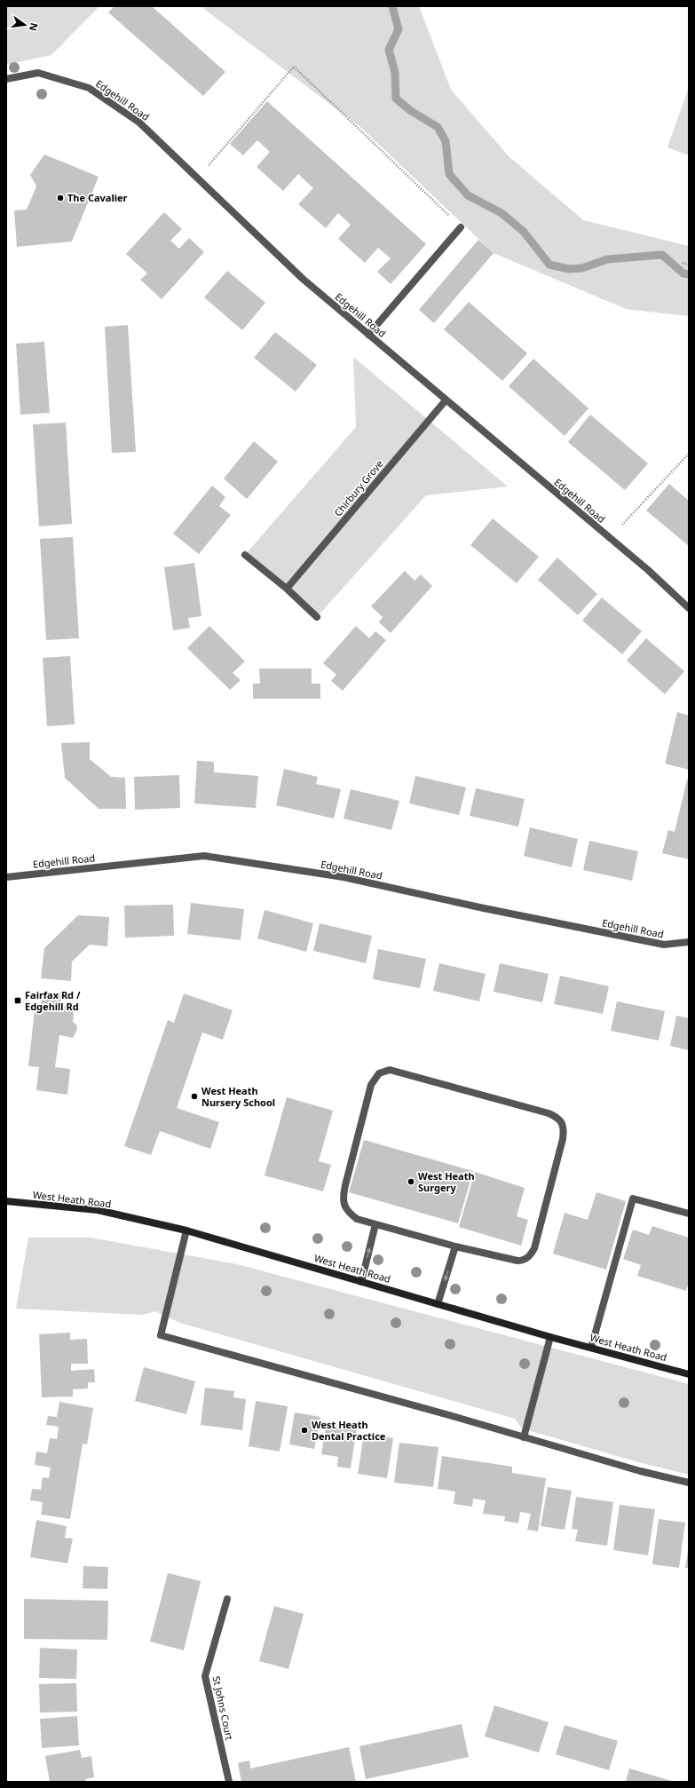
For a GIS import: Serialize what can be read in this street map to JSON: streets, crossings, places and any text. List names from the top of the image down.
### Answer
{
  "streets": {
    "street": [
      "Edgehill Road",
      "Chirbury Grove",
      "West Heath Road",
      "St Johns Court"
    ]
  },
  "crossings": [
    ["Edgehill Road", "Chirbury Grove"]
  ],
  "places": {
    "other": [
      "The Cavalier",
      "West Heath Nursery School",
      "West Heath Surgery",
      "West Heath Dental Practice"
    ],
    "transit": ["Fairfax Rd / Edgehill Rd"]
  },
  "north": "right"
}
